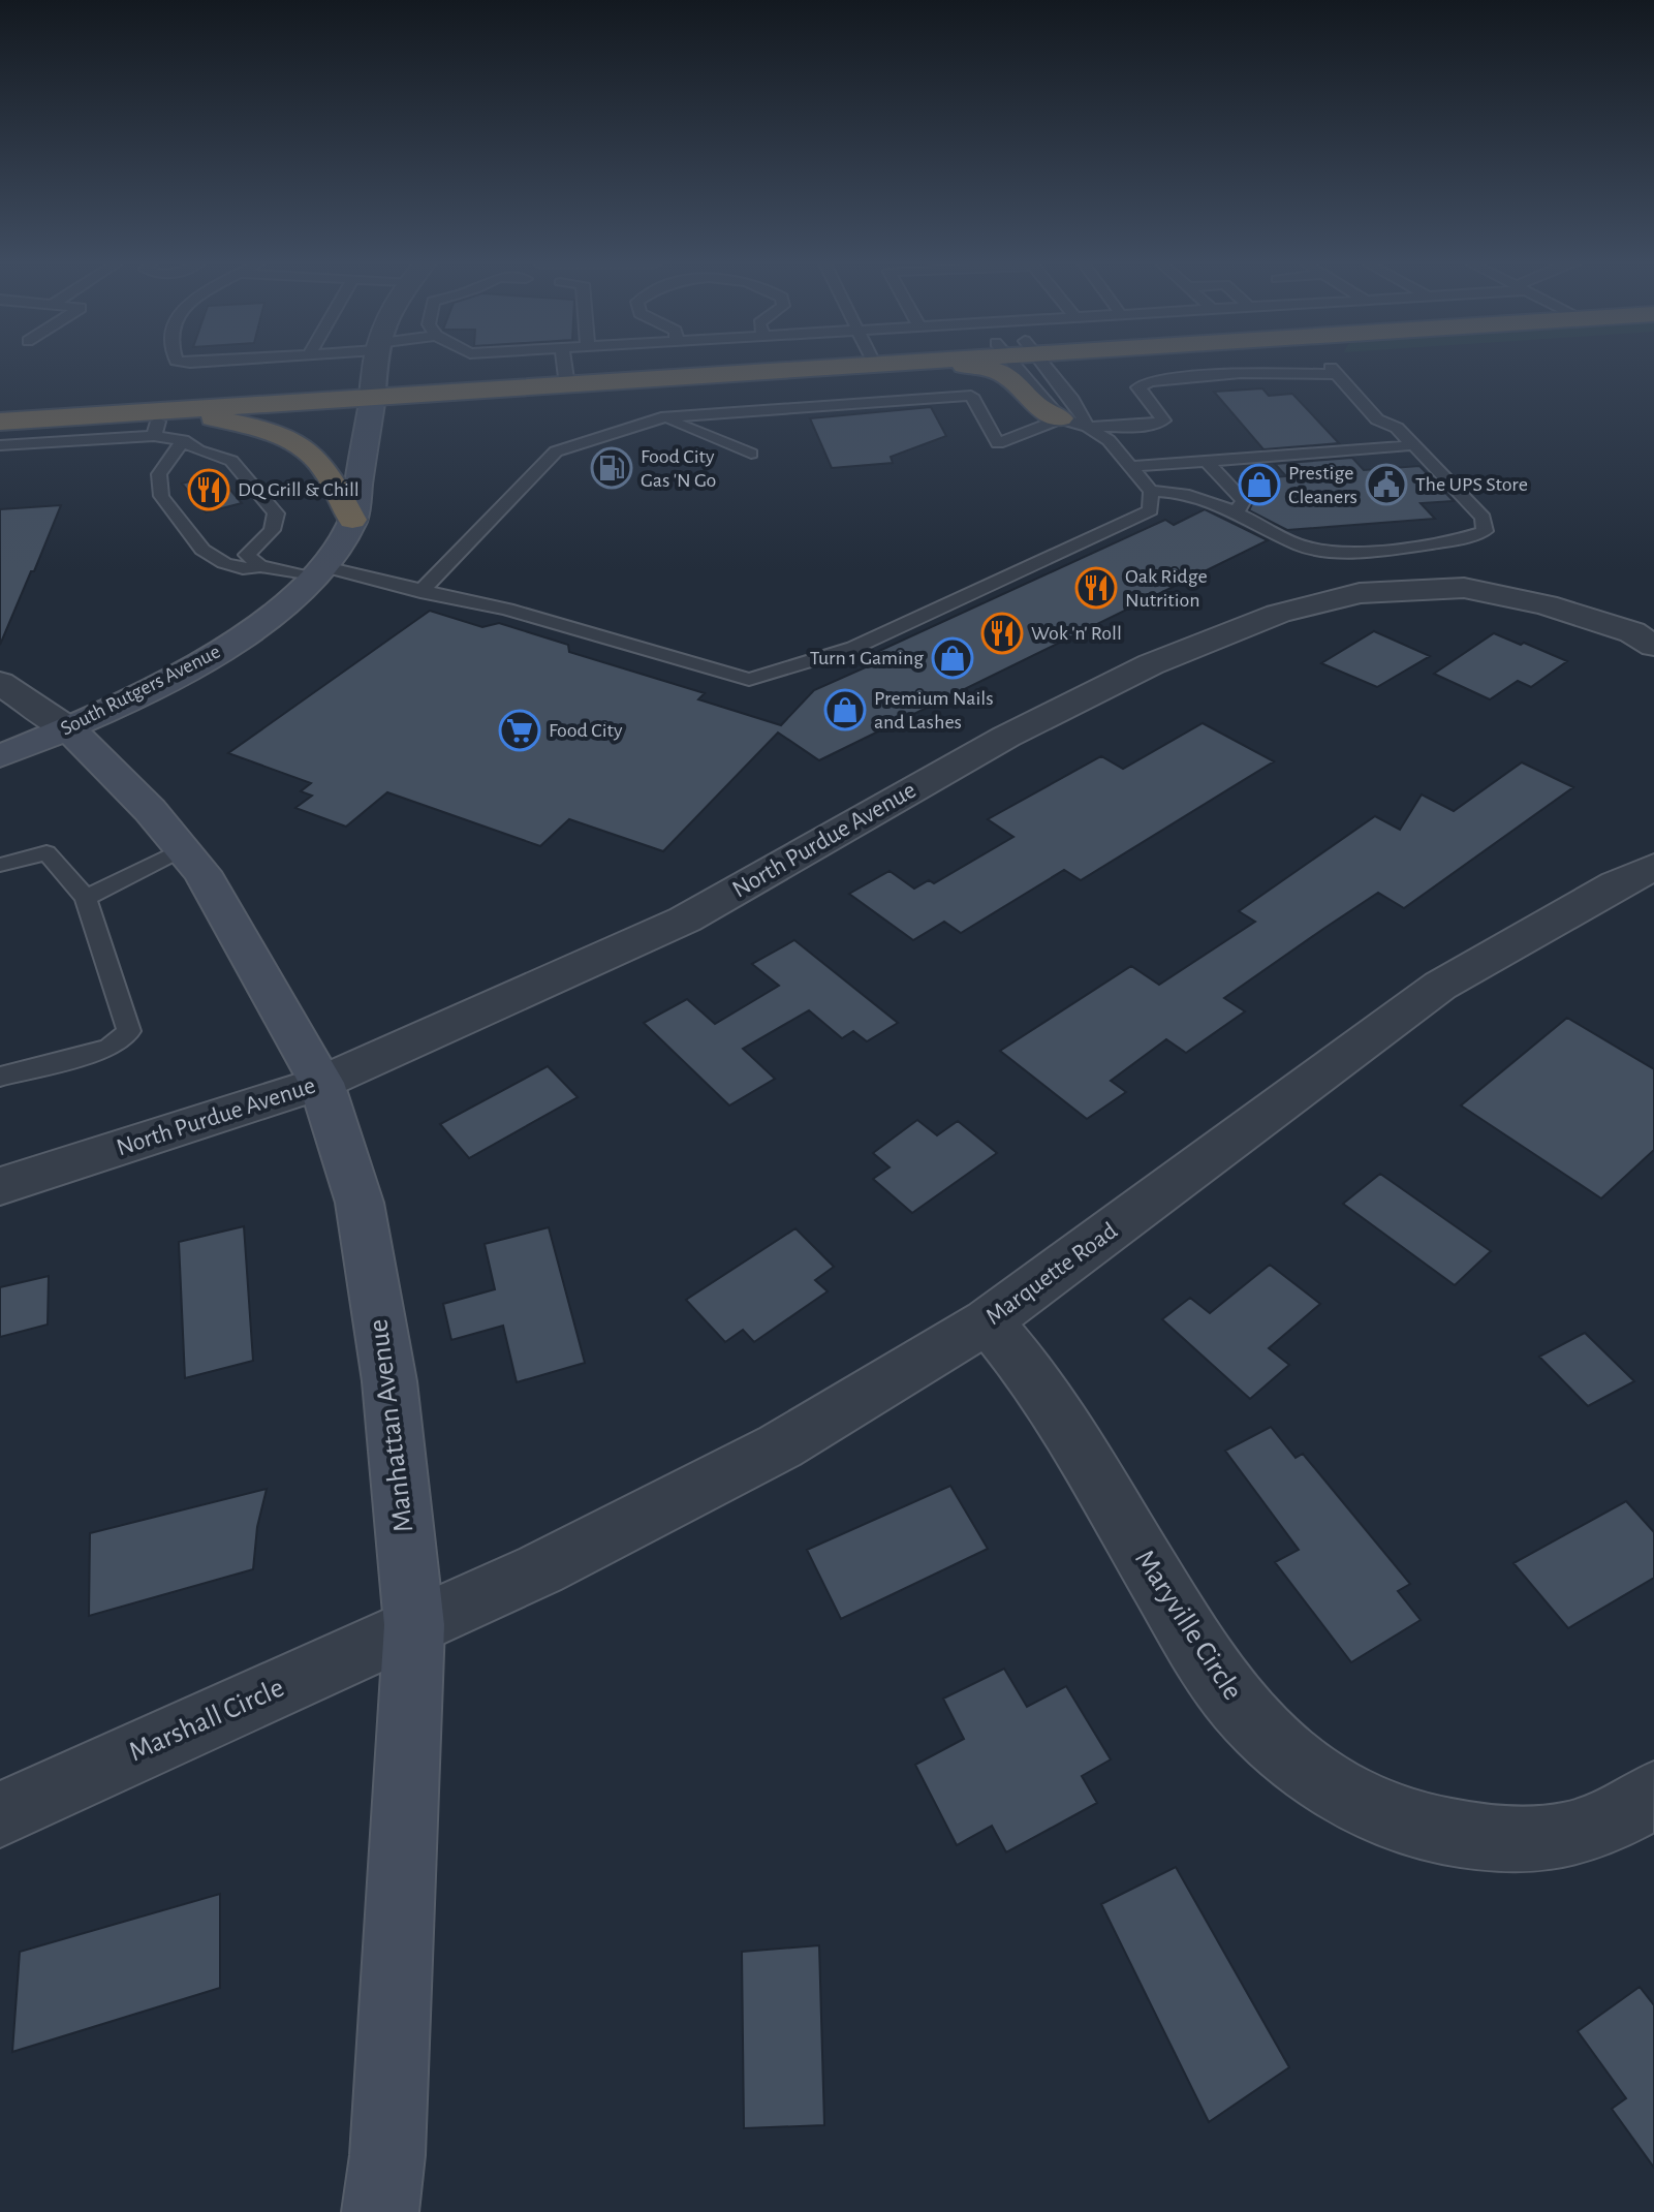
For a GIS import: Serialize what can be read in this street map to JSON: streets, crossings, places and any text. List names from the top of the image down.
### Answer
{
  "streets": {
    "street": [
      "South Rutgers Avenue",
      "North Purdue Avenue",
      "Marquette Road",
      "Manhattan Avenue",
      "Maryville Circle",
      "Marshall Circle"
    ]
  },
  "crossings": [
    ["South Rutgers Avenue", "Manhattan Avenue"],
    ["North Purdue Avenue", "Manhattan Avenue"],
    ["Marquette Road", "Manhattan Avenue"],
    ["Marquette Road", "Maryville Circle"],
    ["Marquette Road", "Marshall Circle"],
    ["Manhattan Avenue", "Marshall Circle"]
  ],
  "places": {
    "fuel station": ["Food City Gas 'N Go"],
    "shop": ["Prestige Cleaners", "Turn 1 Gaming", "Premium Nails and Lashes"],
    "public building": ["The UPS Store"],
    "restaurant": ["DQ Grill & Chill", "Oak Ridge Nutrition", "Wok 'n' Roll"],
    "supermarket": ["Food City"]
  }
}
